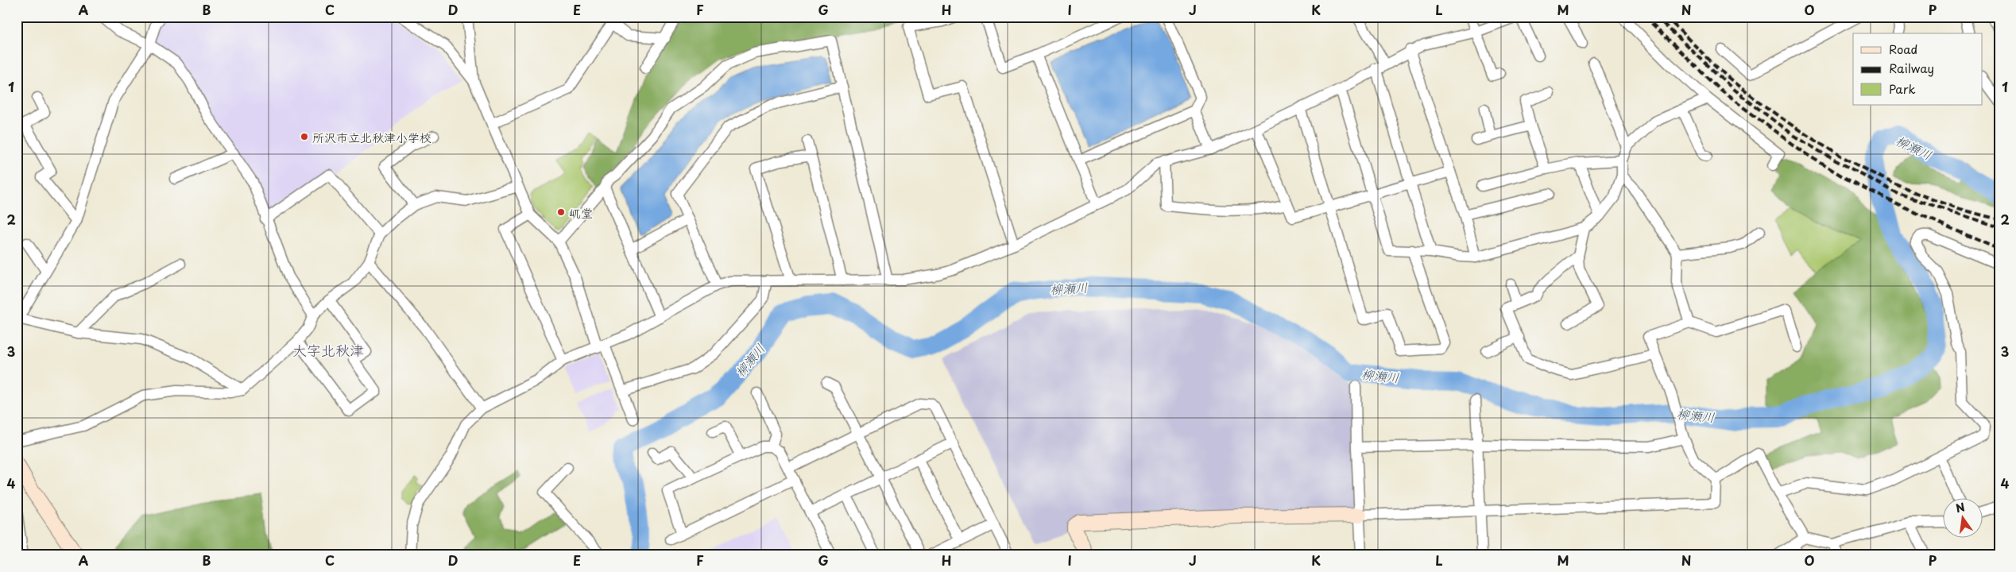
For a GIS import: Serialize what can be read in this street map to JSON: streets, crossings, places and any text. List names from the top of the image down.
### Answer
{
  "districts": ["大字北秋津"],
  "water": ["柳瀬川"],
  "places": ["所沢市立北秋津小学校", "屼堂"],
  "legend": ["Road", "Railway", "Park"],
  "north": "top",
  "grid": {
    "columns": [
      "A",
      "B",
      "C",
      "D",
      "E",
      "F",
      "G",
      "H",
      "I",
      "J",
      "K",
      "L",
      "M",
      "N",
      "O",
      "P"
    ],
    "rows": [
      "1",
      "2",
      "3",
      "4"
    ]
  }
}
